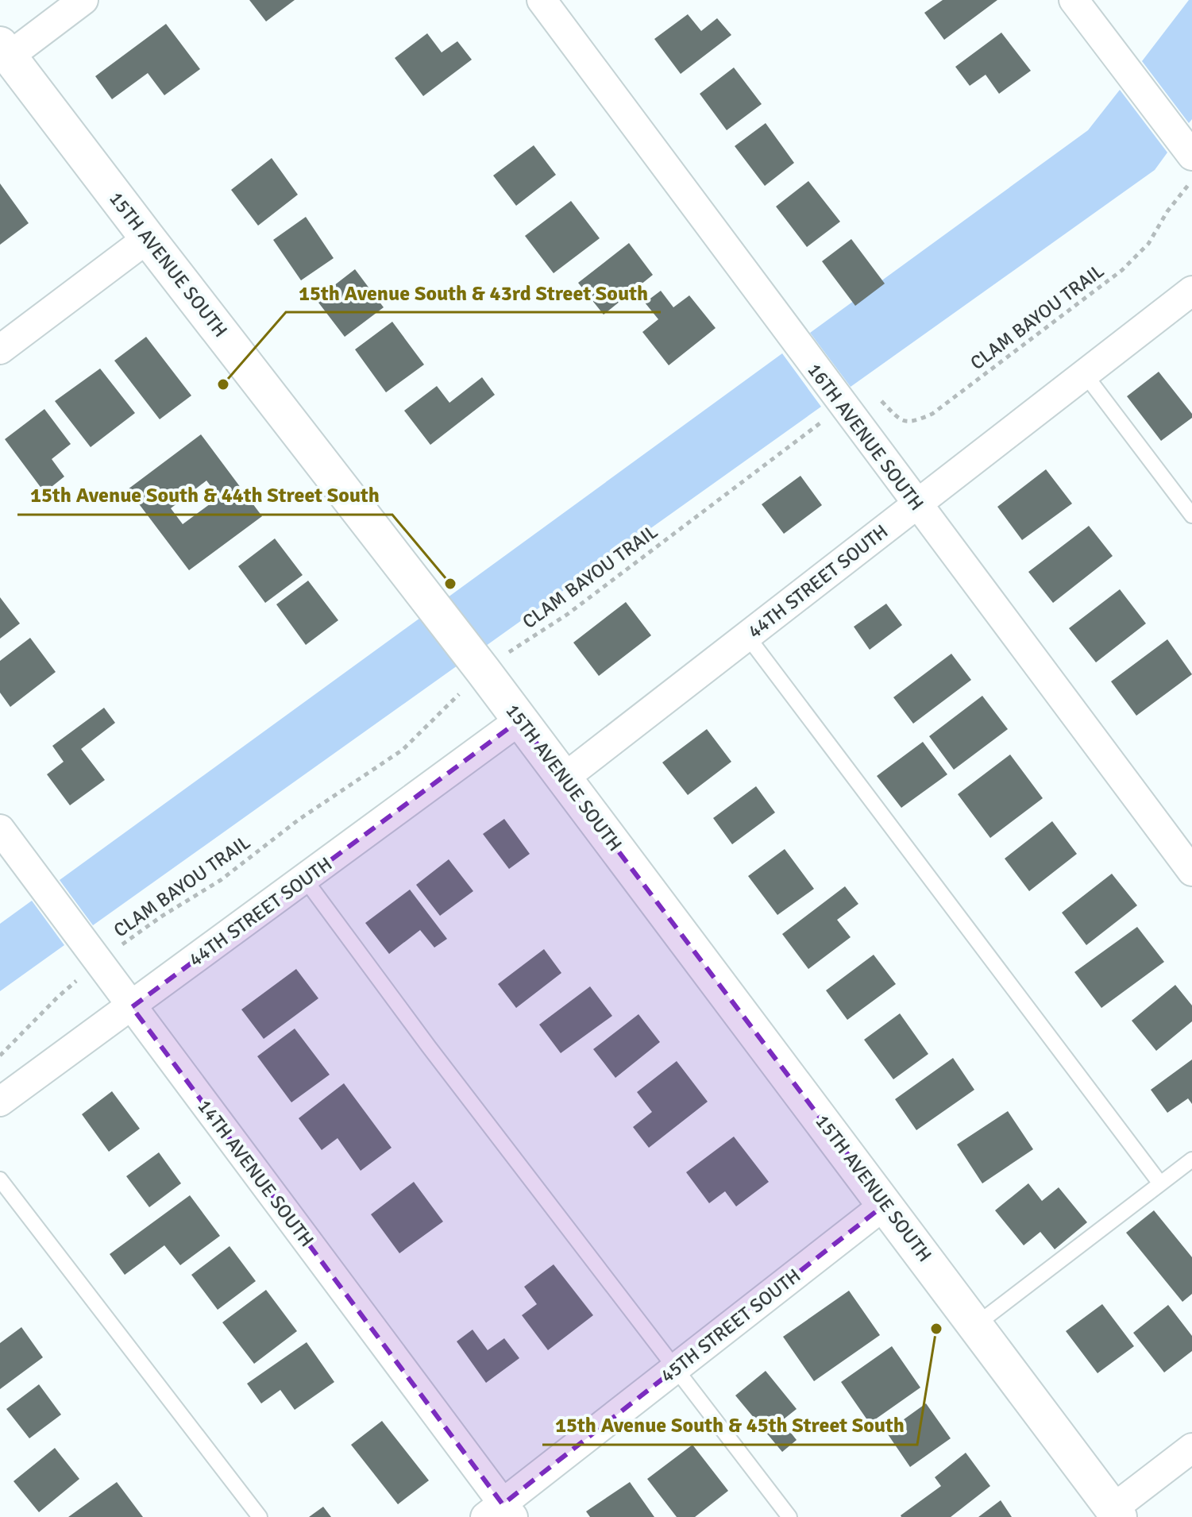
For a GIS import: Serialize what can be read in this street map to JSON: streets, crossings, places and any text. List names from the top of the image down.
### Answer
{
  "streets": {
    "street": [
      "15TH AVENUE SOUTH",
      "16TH AVENUE SOUTH",
      "44TH STREET SOUTH",
      "14TH AVENUE SOUTH",
      "45TH STREET SOUTH"
    ],
    "path": ["CLAM BAYOU TRAIL"]
  },
  "crossings": [
    ["15TH AVENUE SOUTH", "CLAM BAYOU TRAIL"],
    ["15TH AVENUE SOUTH", "44TH STREET SOUTH"],
    ["15TH AVENUE SOUTH", "45TH STREET SOUTH"],
    ["CLAM BAYOU TRAIL", "16TH AVENUE SOUTH"],
    ["CLAM BAYOU TRAIL", "14TH AVENUE SOUTH"],
    ["16TH AVENUE SOUTH", "44TH STREET SOUTH"],
    ["44TH STREET SOUTH", "14TH AVENUE SOUTH"],
    ["14TH AVENUE SOUTH", "45TH STREET SOUTH"]
  ],
  "places": ["15th Avenue South & 43rd Street South", "15th Avenue South & 44th Street South", "15th Avenue South & 45th Street South"]
}
